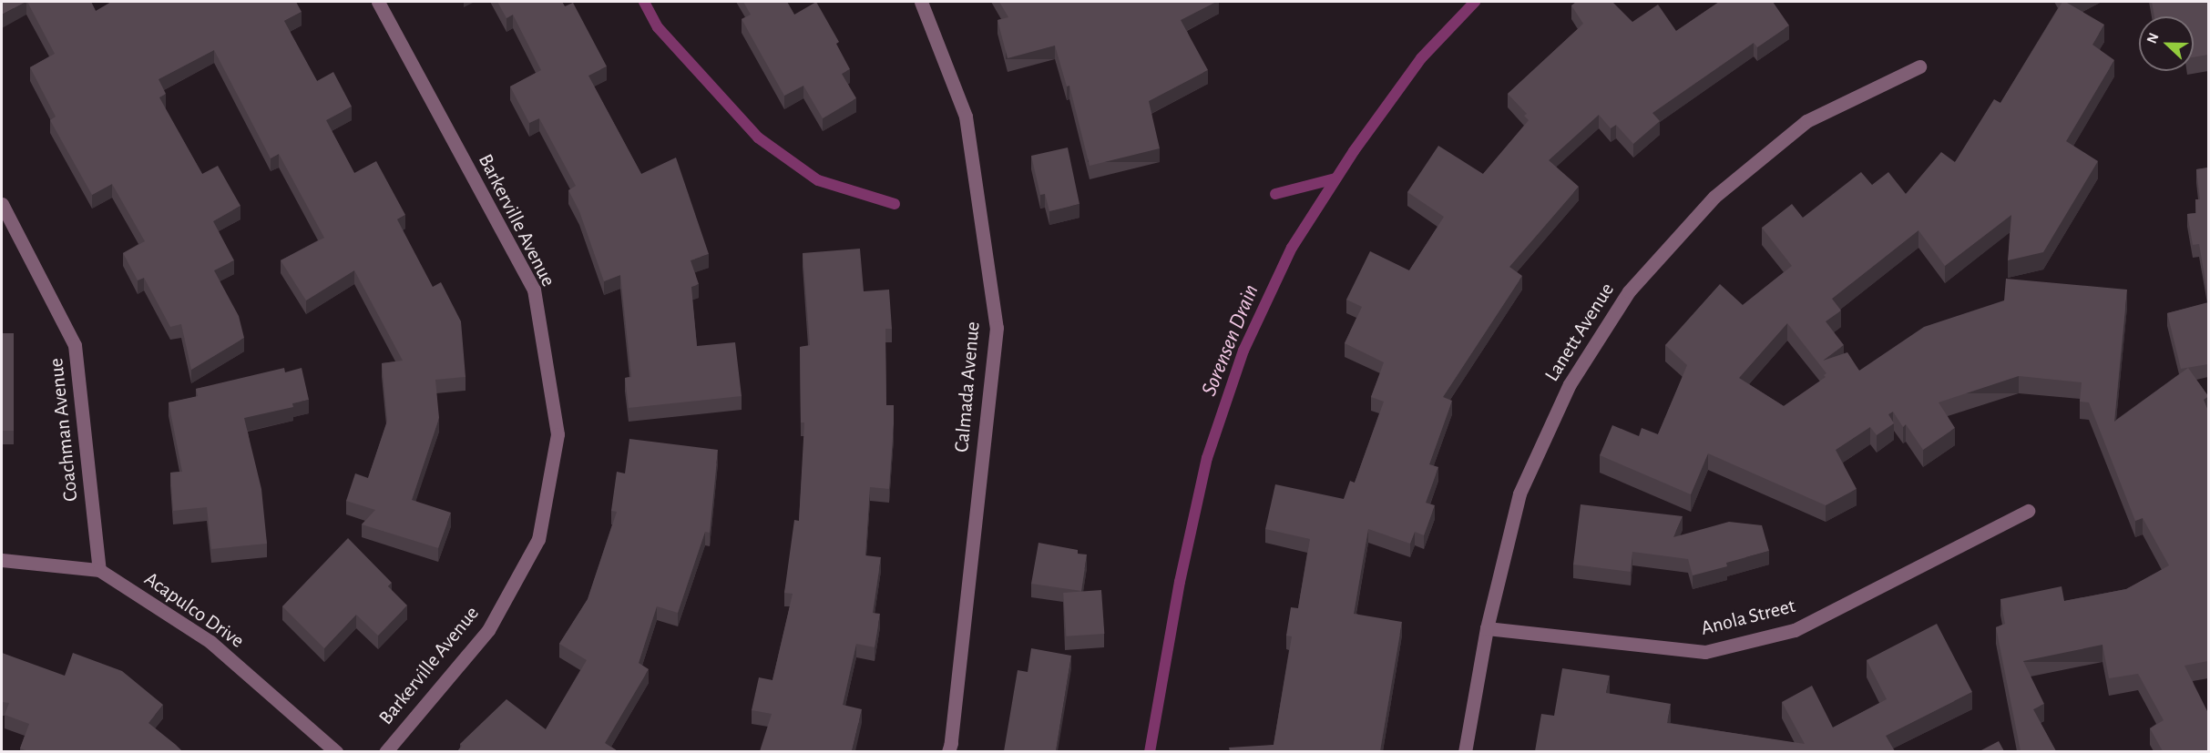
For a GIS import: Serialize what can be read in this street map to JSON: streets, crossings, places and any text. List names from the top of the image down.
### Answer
{
  "streets": {
    "street": [
      "Barkerville Avenue",
      "Lanett Avenue",
      "Calmada Avenue",
      "Coachman Avenue",
      "Acapulco Drive",
      "Anola Street"
    ]
  },
  "crossings": [
    ["Lanett Avenue", "Anola Street"],
    ["Coachman Avenue", "Acapulco Drive"]
  ],
  "water": ["Sorensen Drain"],
  "north": "left"
}
